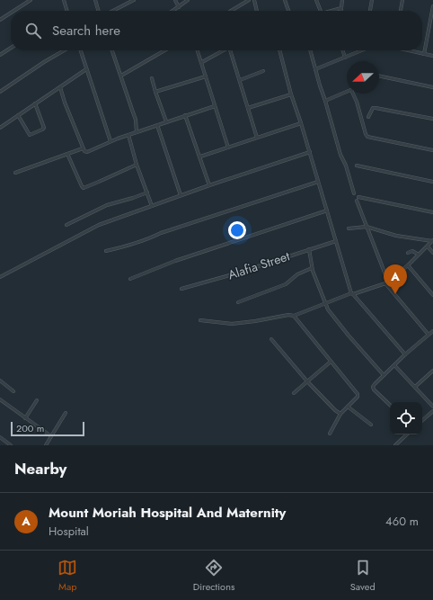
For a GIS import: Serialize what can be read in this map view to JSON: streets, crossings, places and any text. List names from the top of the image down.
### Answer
{
  "streets": {
    "street": ["Alafia Street"]
  },
  "scale_bar": "200 m",
  "north": "left",
  "page": {
    "search": "Search here",
    "pins": "A",
    "scale": "200 m",
    "heading": "Nearby",
    "list": [
      {
        "mark": "A",
        "name": "Mount Moriah Hospital And Maternity",
        "note": "Hospital",
        "value": "460 m"
      }
    ],
    "nav": ["Map", "Directions", "Saved"]
  }
}
